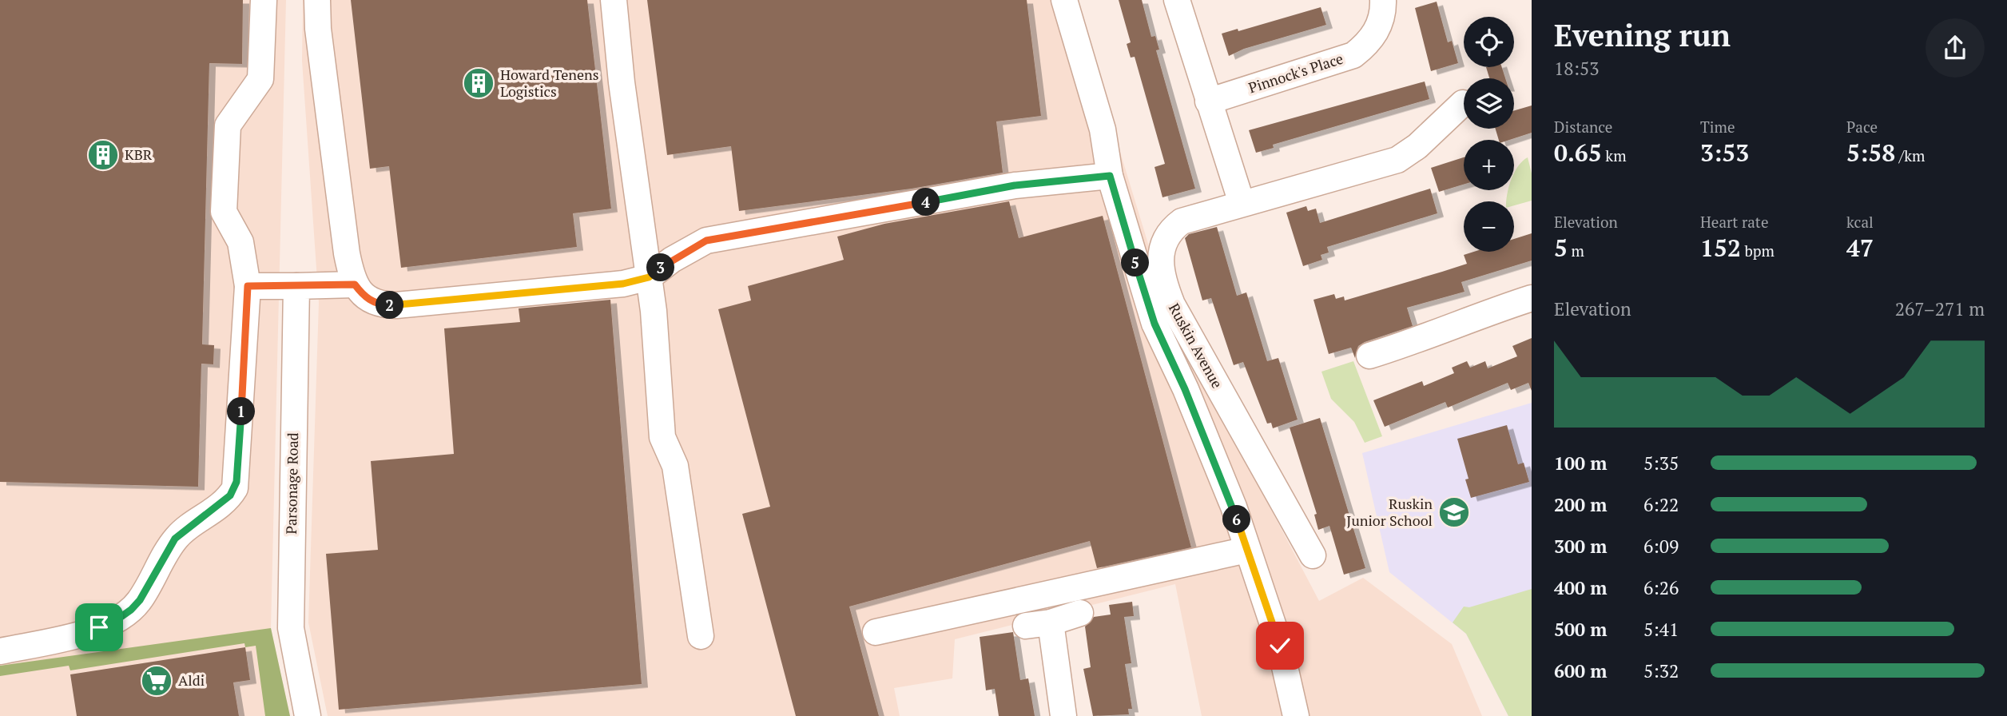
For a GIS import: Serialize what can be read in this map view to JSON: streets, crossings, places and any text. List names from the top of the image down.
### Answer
{
  "streets": {
    "street": ["Pinnock's Place", "Ruskin Avenue", "Parsonage Road"]
  },
  "places": {
    "building": ["Howard Tenens Logistics", "KBR"],
    "school or university": ["Ruskin Junior School"],
    "supermarket": ["Aldi"]
  },
  "page": {
    "heading": ["Evening run", "18:53"],
    "map_buttons": ["+", "−"],
    "stats": [
      ["Distance", "0.65 km"],
      ["Time", "3:53"],
      ["Pace", "5:58 /km"],
      ["Elevation", "5 m"],
      ["Heart rate", "152 bpm"],
      ["kcal", "47"]
    ],
    "pins": [
      "4",
      "5",
      "3",
      "2",
      "1",
      "6"
    ],
    "chart": ["Elevation", "267–271 m"],
    "list": [
      {
        "name": "100 m",
        "note": "5:35"
      },
      {
        "name": "200 m",
        "note": "6:22"
      },
      {
        "name": "300 m",
        "note": "6:09"
      },
      {
        "name": "400 m",
        "note": "6:26"
      },
      {
        "name": "500 m",
        "note": "5:41"
      },
      {
        "name": "600 m",
        "note": "5:32"
      }
    ]
  }
}
